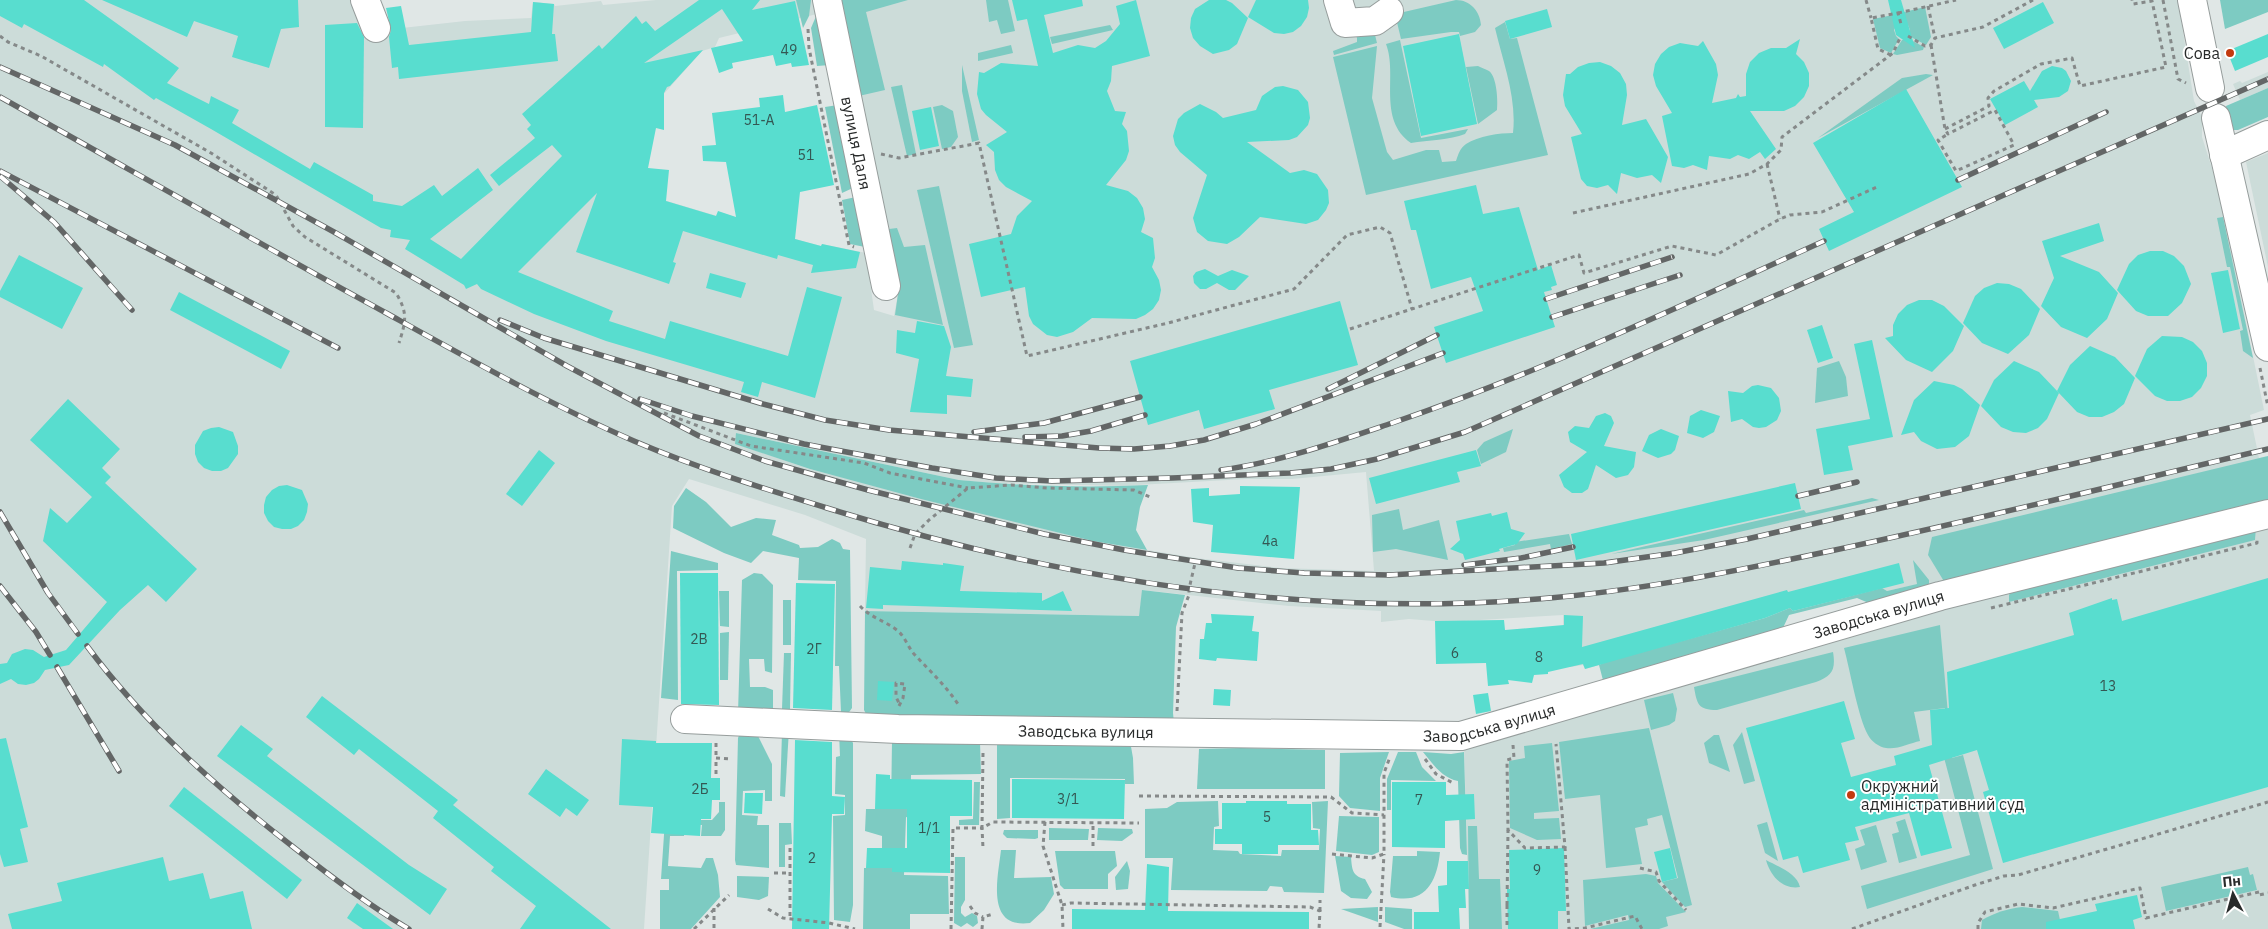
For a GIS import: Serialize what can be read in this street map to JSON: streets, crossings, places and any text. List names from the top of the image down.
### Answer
{
  "streets": {
    "street": ["вулиця Даля", "Заводська вулиця"]
  },
  "places": ["Сова", "Окружний адміністративний суд"],
  "house_numbers": [
    "49",
    "51-А",
    "51",
    "4а",
    "2В",
    "2Г",
    "6",
    "8",
    "13",
    "2Б",
    "3/1",
    "7",
    "5",
    "1/1",
    "2",
    "9"
  ],
  "north": "top"
}
